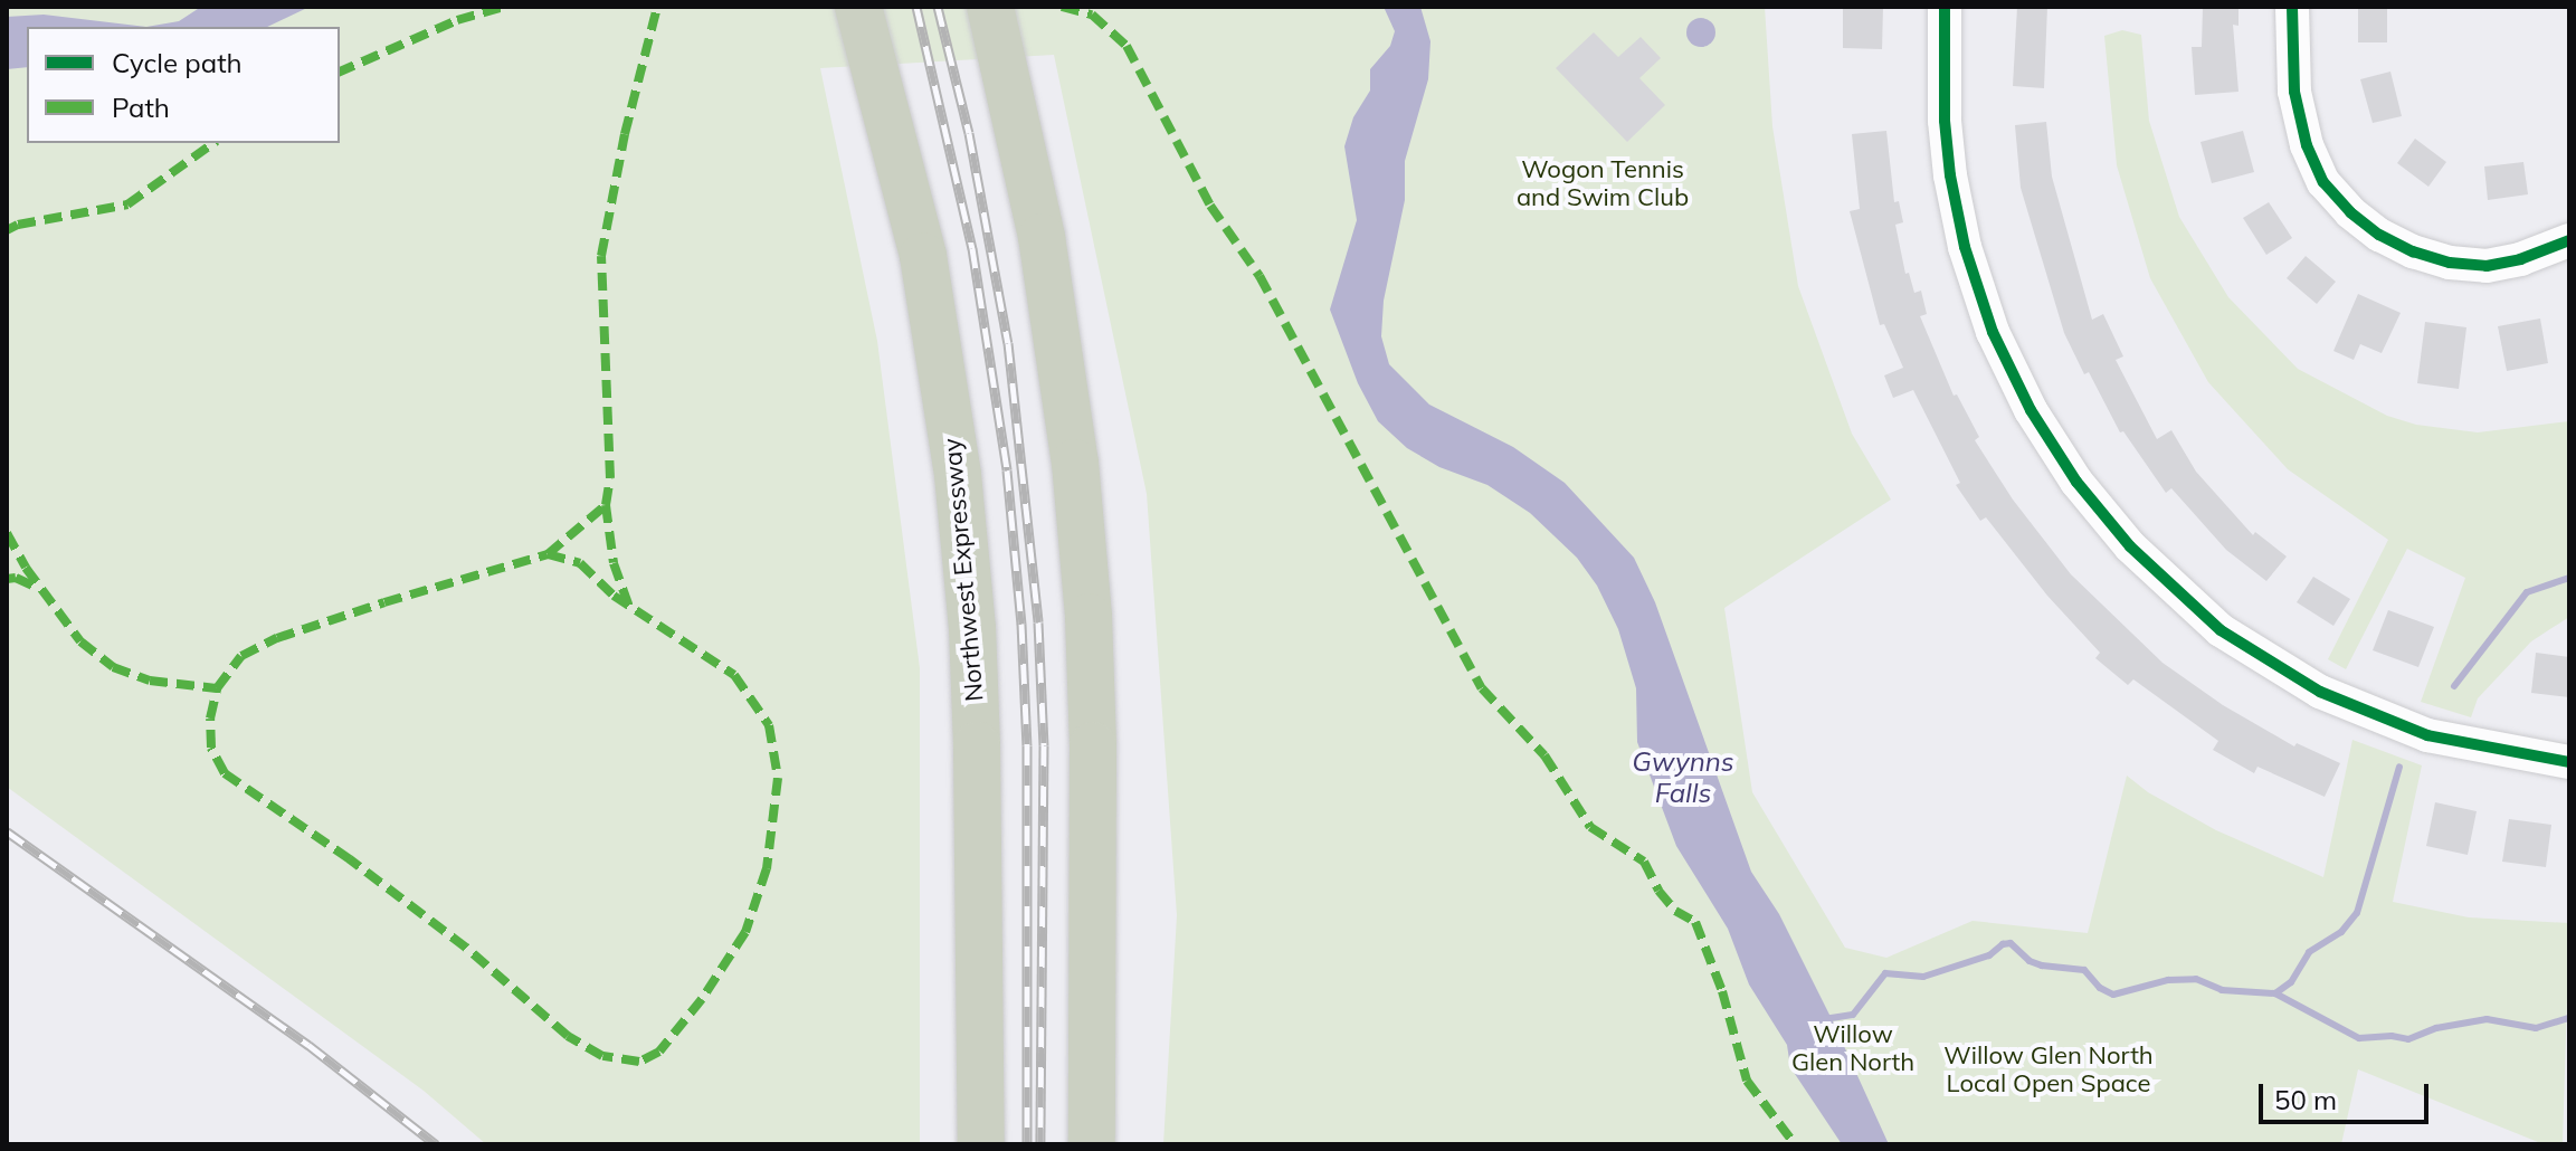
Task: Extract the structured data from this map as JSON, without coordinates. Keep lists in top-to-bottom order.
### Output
{
  "streets": {
    "highway": ["Northwest Expressway"]
  },
  "water": ["Gwynns Falls"],
  "parks": ["Wogon Tennis and Swim Club", "Willow Glen North", "Willow Glen North Local Open Space"],
  "legend": ["Cycle path", "Path"],
  "scale_bar": "50 m"
}
